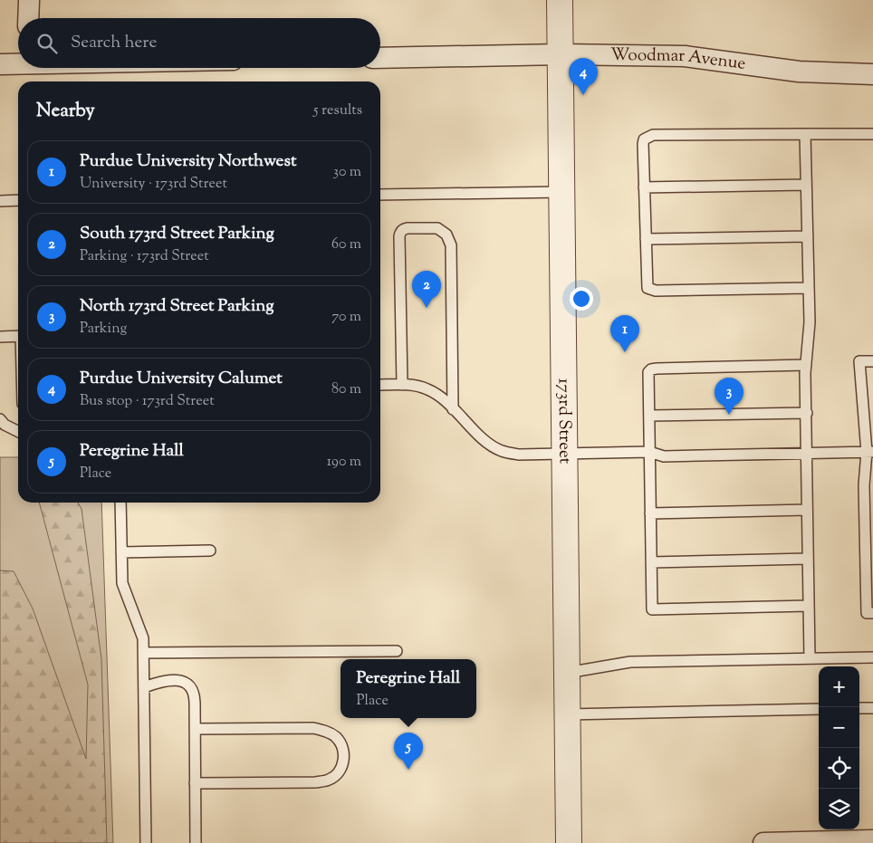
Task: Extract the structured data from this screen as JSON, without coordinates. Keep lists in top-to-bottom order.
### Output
{
  "streets": {
    "street": ["Woodmar Avenue", "173rd Street"]
  },
  "crossings": [
    ["Woodmar Avenue", "173rd Street"]
  ],
  "page": {
    "search": "Search here",
    "pins": [
      "4",
      "2",
      "1",
      "3",
      "5"
    ],
    "heading": ["Nearby", "5 results"],
    "list": [
      {
        "mark": "1",
        "name": "Purdue University Northwest",
        "note": "University · 173rd Street",
        "value": "30 m"
      },
      {
        "mark": "2",
        "name": "South 173rd Street Parking",
        "note": "Parking · 173rd Street",
        "value": "60 m"
      },
      {
        "mark": "3",
        "name": "North 173rd Street Parking",
        "note": "Parking",
        "value": "70 m"
      },
      {
        "mark": "4",
        "name": "Purdue University Calumet",
        "note": "Bus stop · 173rd Street",
        "value": "80 m"
      },
      {
        "mark": "5",
        "name": "Peregrine Hall",
        "note": "Place",
        "value": "190 m"
      }
    ],
    "popup": ["Peregrine Hall", "Place"],
    "map_buttons": ["+", "−"]
  }
}
